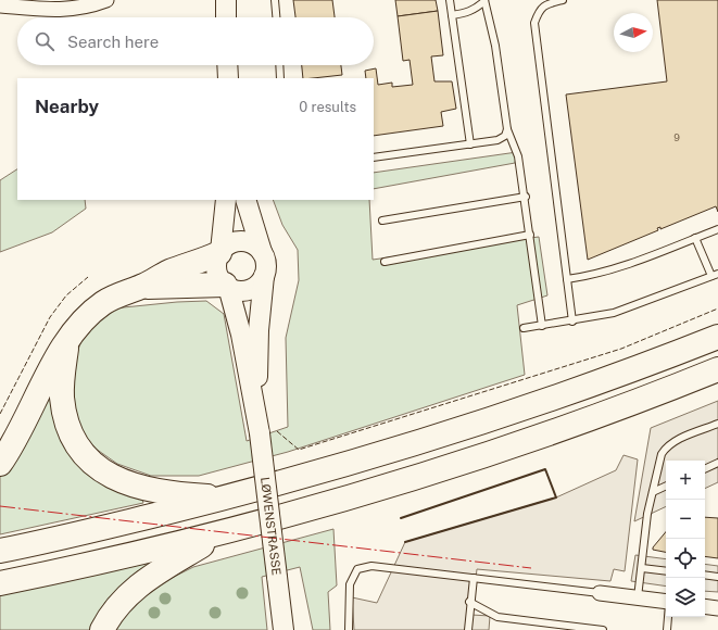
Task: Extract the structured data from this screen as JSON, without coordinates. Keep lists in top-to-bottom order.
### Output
{
  "streets": {
    "main road": ["LØWENSTRASSE"]
  },
  "house_numbers": ["9"],
  "north": "right",
  "page": {
    "search": "Search here",
    "heading": ["Nearby", "0 results"],
    "map_buttons": ["+", "−"]
  }
}
